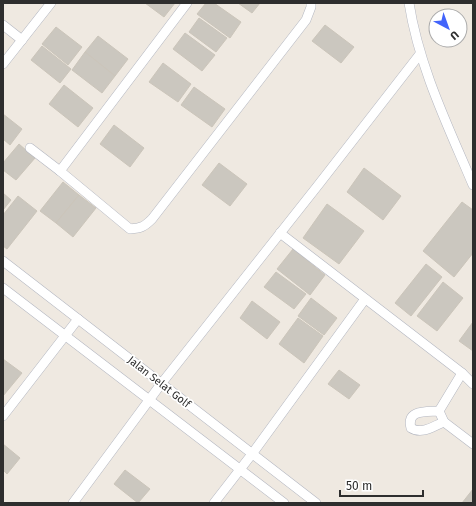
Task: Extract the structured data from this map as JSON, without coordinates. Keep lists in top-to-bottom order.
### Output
{
  "streets": {
    "street": ["Jalan Selat Golf"]
  },
  "scale_bar": "50 m",
  "north": "bottom right"
}
